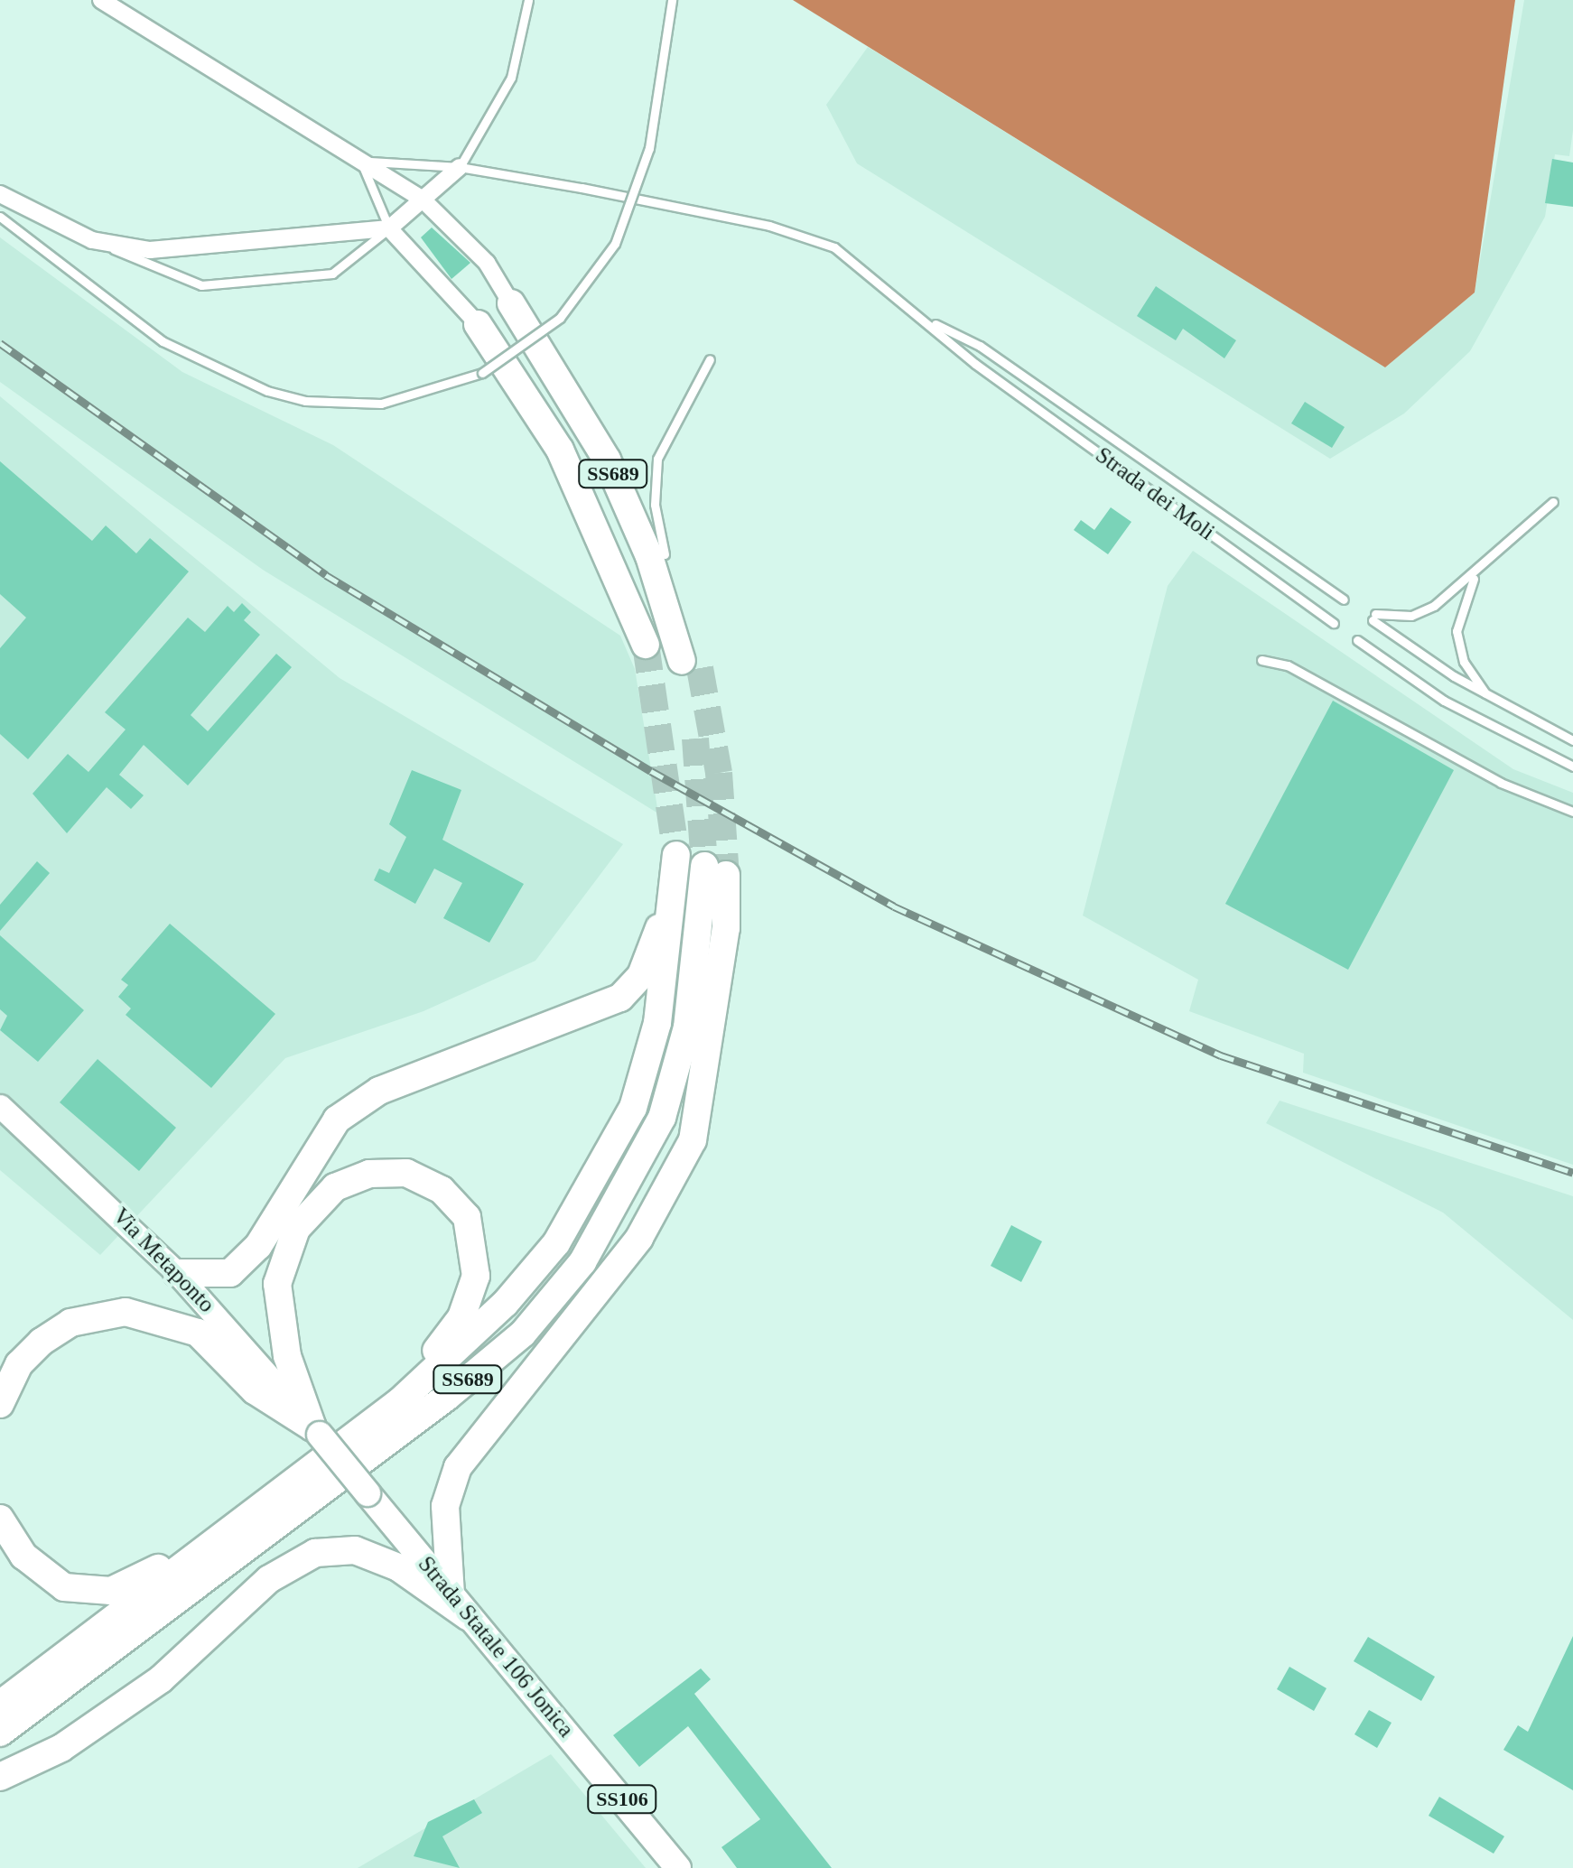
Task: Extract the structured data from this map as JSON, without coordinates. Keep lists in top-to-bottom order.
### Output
{
  "streets": {
    "highway": ["SS689"],
    "main road": ["Via Metaponto", "Strada Statale 106 Jonica", "SS106"],
    "lane": ["Strada dei Moli"]
  },
  "crossings": [
    ["SS689", "Via Metaponto"],
    ["SS689", "Strada Statale 106 Jonica"],
    ["Via Metaponto", "Strada Statale 106 Jonica"]
  ]
}
